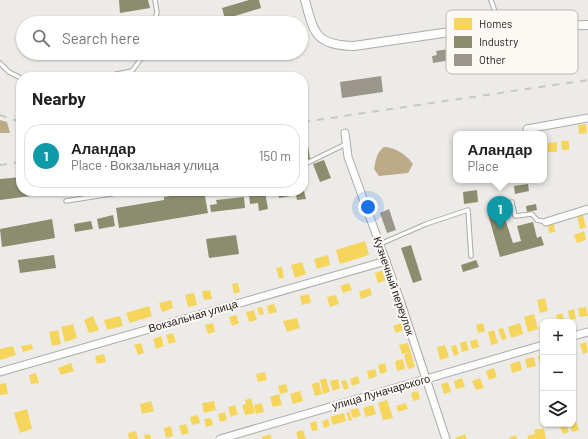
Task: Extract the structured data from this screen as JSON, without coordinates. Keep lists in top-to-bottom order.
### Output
{
  "streets": {
    "street": ["Кузнечный переулок", "Вокзальная улица", "улица Луначарского"]
  },
  "crossings": [
    ["Кузнечный переулок", "Вокзальная улица"],
    ["Кузнечный переулок", "улица Луначарского"]
  ],
  "legend": ["Homes", "Industry", "Other"],
  "page": {
    "search": "Search here",
    "heading": "Nearby",
    "list": [
      {
        "mark": "1",
        "name": "Аландар",
        "note": "Place · Вокзальная улица",
        "value": "150 m"
      }
    ],
    "popup": ["Аландар", "Place"],
    "pins": "1",
    "map_buttons": ["+", "−"]
  }
}
